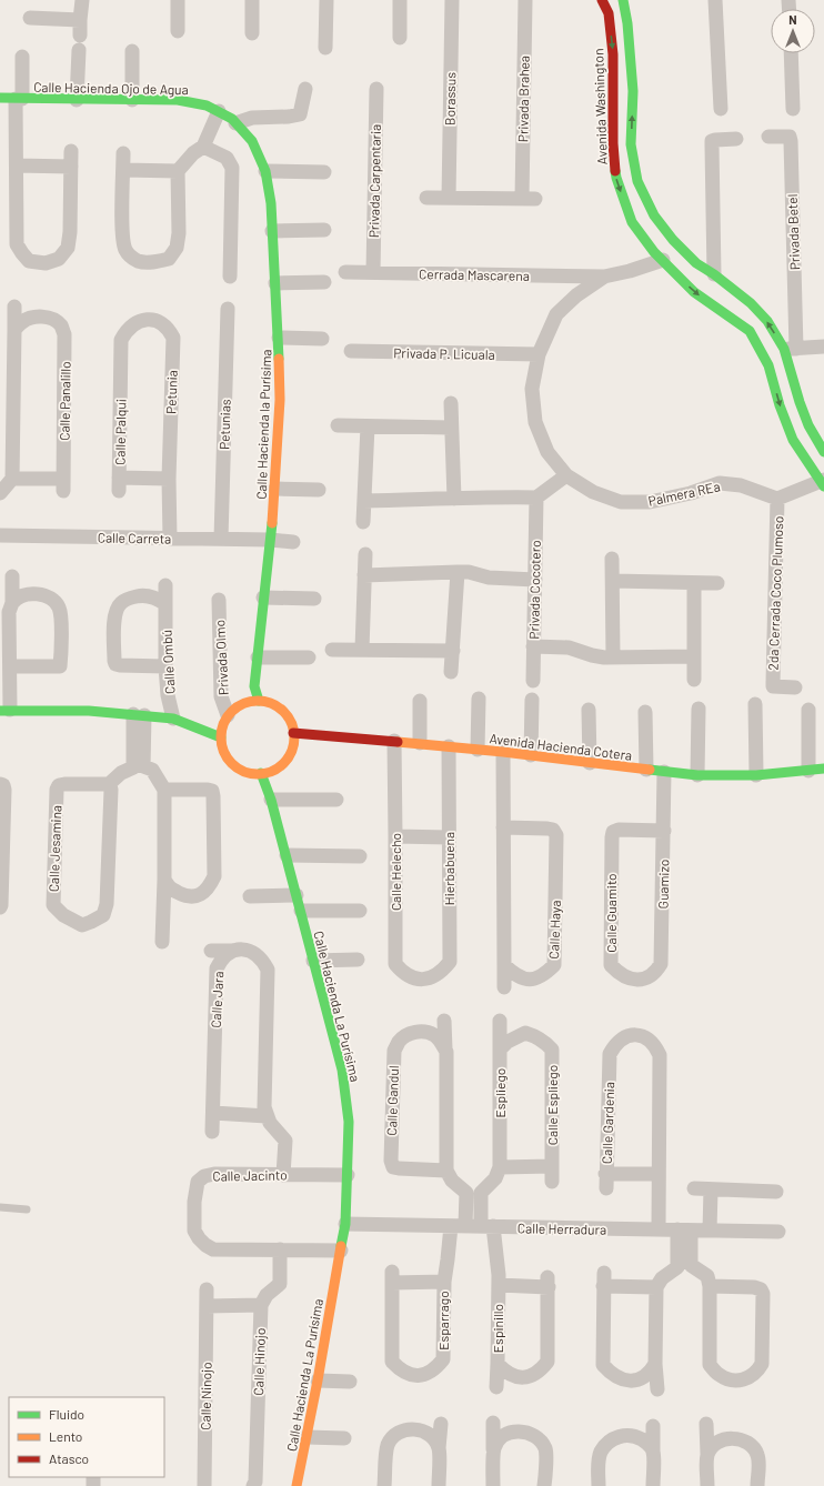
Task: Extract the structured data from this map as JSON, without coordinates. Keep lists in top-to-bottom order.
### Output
{
  "streets": {
    "street": [
      "Calle Hacienda Ojo de Agua",
      "Borassus",
      "Privada Brahea",
      "Avenida Washington",
      "Privada Carpentaria",
      "Privada Betel",
      "Cerrada Mascarena",
      "Privada P. Licuala",
      "Petunia",
      "Calle Panalillo",
      "Petunias",
      "Calle Hacienda la Purísima",
      "Calle Palqui",
      "Palmera REa",
      "Calle Carreta",
      "Privada Cocotero",
      "2da Cerrada Coco Plumoso",
      "Privada Olmo",
      "Calle Ombú",
      "Avenida Hacienda Cotera",
      "Calle Jesamina",
      "Hierbabuena",
      "Calle Helecho",
      "Guamizo",
      "Calle Guamito",
      "Calle Haya",
      "Calle Jara",
      "Calle Hacienda La Purísima",
      "Espliego",
      "Calle Gandul",
      "Calle Espliego",
      "Calle Gardenia",
      "Calle Jacinto",
      "Calle Herradura",
      "Esparrago",
      "Espinillo",
      "Calle Hinojo",
      "Calle Ninojo"
    ]
  },
  "crossings": [
    ["Calle Hacienda Ojo de Agua", "Calle Hacienda la Purísima"],
    ["Borassus", "Privada Brahea"],
    ["Privada Carpentaria", "Cerrada Mascarena"],
    ["Cerrada Mascarena", "Palmera REa"],
    ["Privada P. Licuala", "Palmera REa"],
    ["Petunia", "Calle Palqui"],
    ["Petunias", "Calle Carreta"],
    ["Calle Hacienda la Purísima", "Calle Carreta"],
    ["Calle Hacienda la Purísima", "Privada Olmo"],
    ["Calle Hacienda la Purísima", "Avenida Hacienda Cotera"],
    ["Calle Hacienda la Purísima", "Calle Hacienda La Purísima"],
    ["Palmera REa", "2da Cerrada Coco Plumoso"],
    ["Privada Olmo", "Avenida Hacienda Cotera"],
    ["Privada Olmo", "Calle Hacienda La Purísima"],
    ["Avenida Hacienda Cotera", "Hierbabuena"],
    ["Avenida Hacienda Cotera", "Calle Helecho"],
    ["Avenida Hacienda Cotera", "Guamizo"],
    ["Avenida Hacienda Cotera", "Calle Hacienda La Purísima"],
    ["Hierbabuena", "Calle Helecho"],
    ["Guamizo", "Calle Guamito"],
    ["Calle Hacienda La Purísima", "Calle Jacinto"],
    ["Calle Hacienda La Purísima", "Calle Herradura"],
    ["Espliego", "Calle Espliego"],
    ["Espliego", "Espinillo"],
    ["Calle Herradura", "Esparrago"],
    ["Calle Herradura", "Espinillo"]
  ],
  "legend": ["Fluido", "Lento", "Atasco"],
  "north": "top"
}
